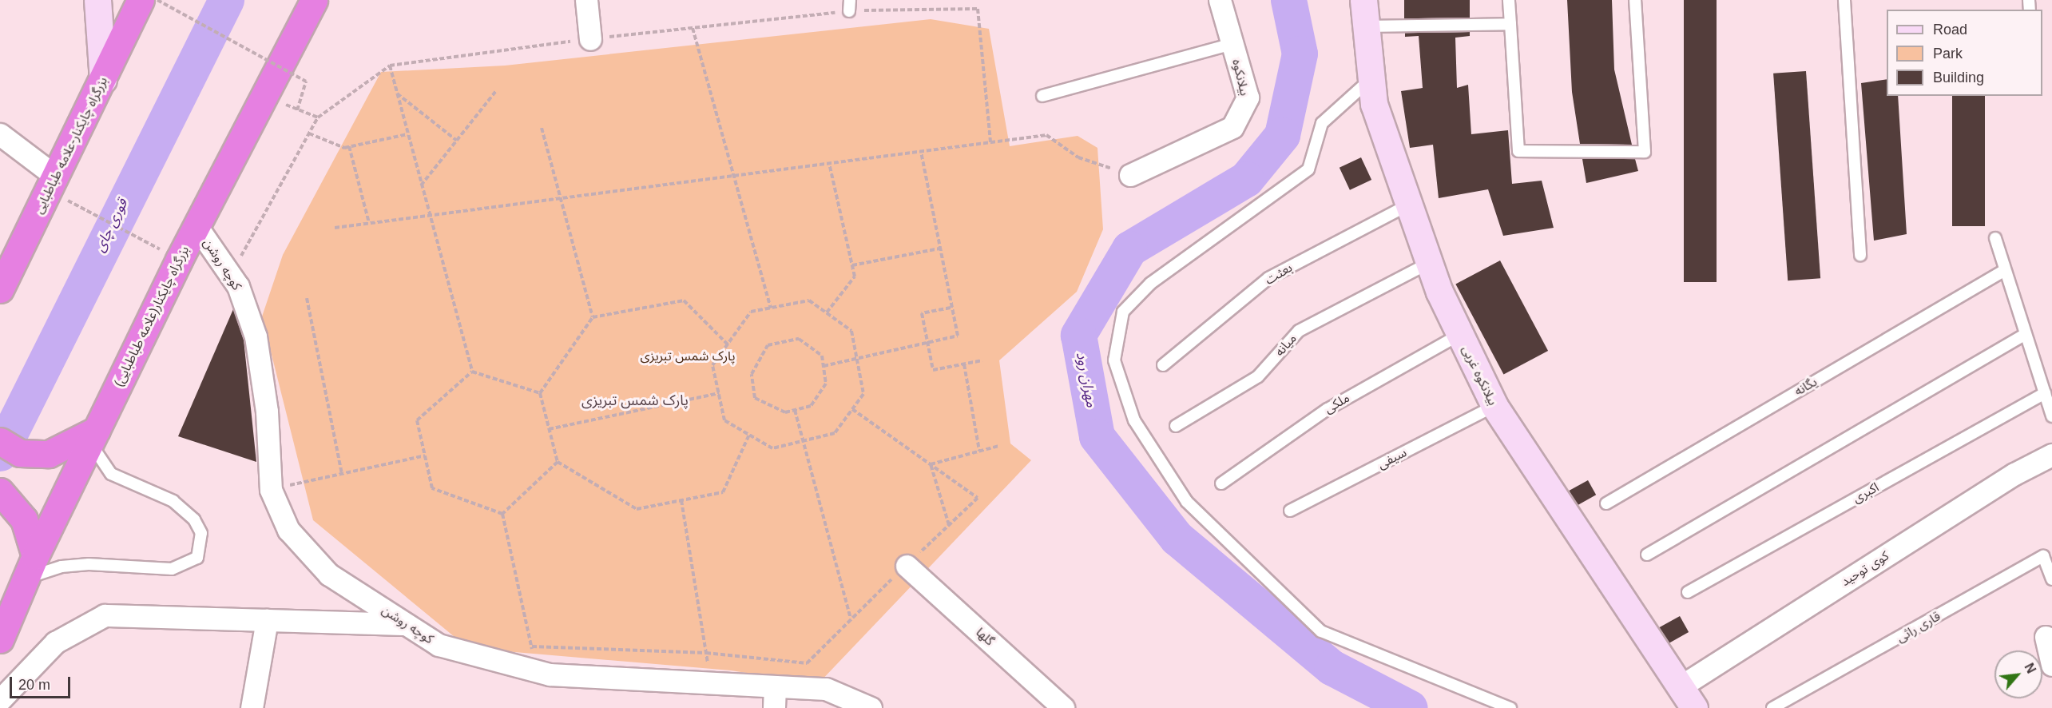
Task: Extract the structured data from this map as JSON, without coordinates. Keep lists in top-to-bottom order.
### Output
{
  "streets": {
    "highway": ["بزرگراه چایکنار-علامه طباطبایی", "بزرگراه چایکنار(علامه طباطبایی)"],
    "street": [
      "بیلانکوه",
      "کوچه روشن",
      "بیلانکوه غربی",
      "کوی توحید",
      "گلها"
    ],
    "lane": [
      "بعثت",
      "میانه",
      "یگانه",
      "ملکی",
      "سیفی",
      "اکبری",
      "قاری راثی"
    ]
  },
  "crossings": [
    ["کوچه روشن", "بزرگراه چایکنار(علامه طباطبایی)"],
    ["بعثت", "بیلانکوه غربی"],
    ["میانه", "بیلانکوه غربی"],
    ["بیلانکوه غربی", "ملکی"],
    ["بیلانکوه غربی", "سیفی"],
    ["بیلانکوه غربی", "کوی توحید"]
  ],
  "districts": ["پارک شمس تبریزی"],
  "water": ["قوری چای", "مهران رود"],
  "parks": ["پارک شمس تبریزی"],
  "legend": ["Road", "Park", "Building"],
  "scale_bar": "20 m",
  "north": "top right"
}
